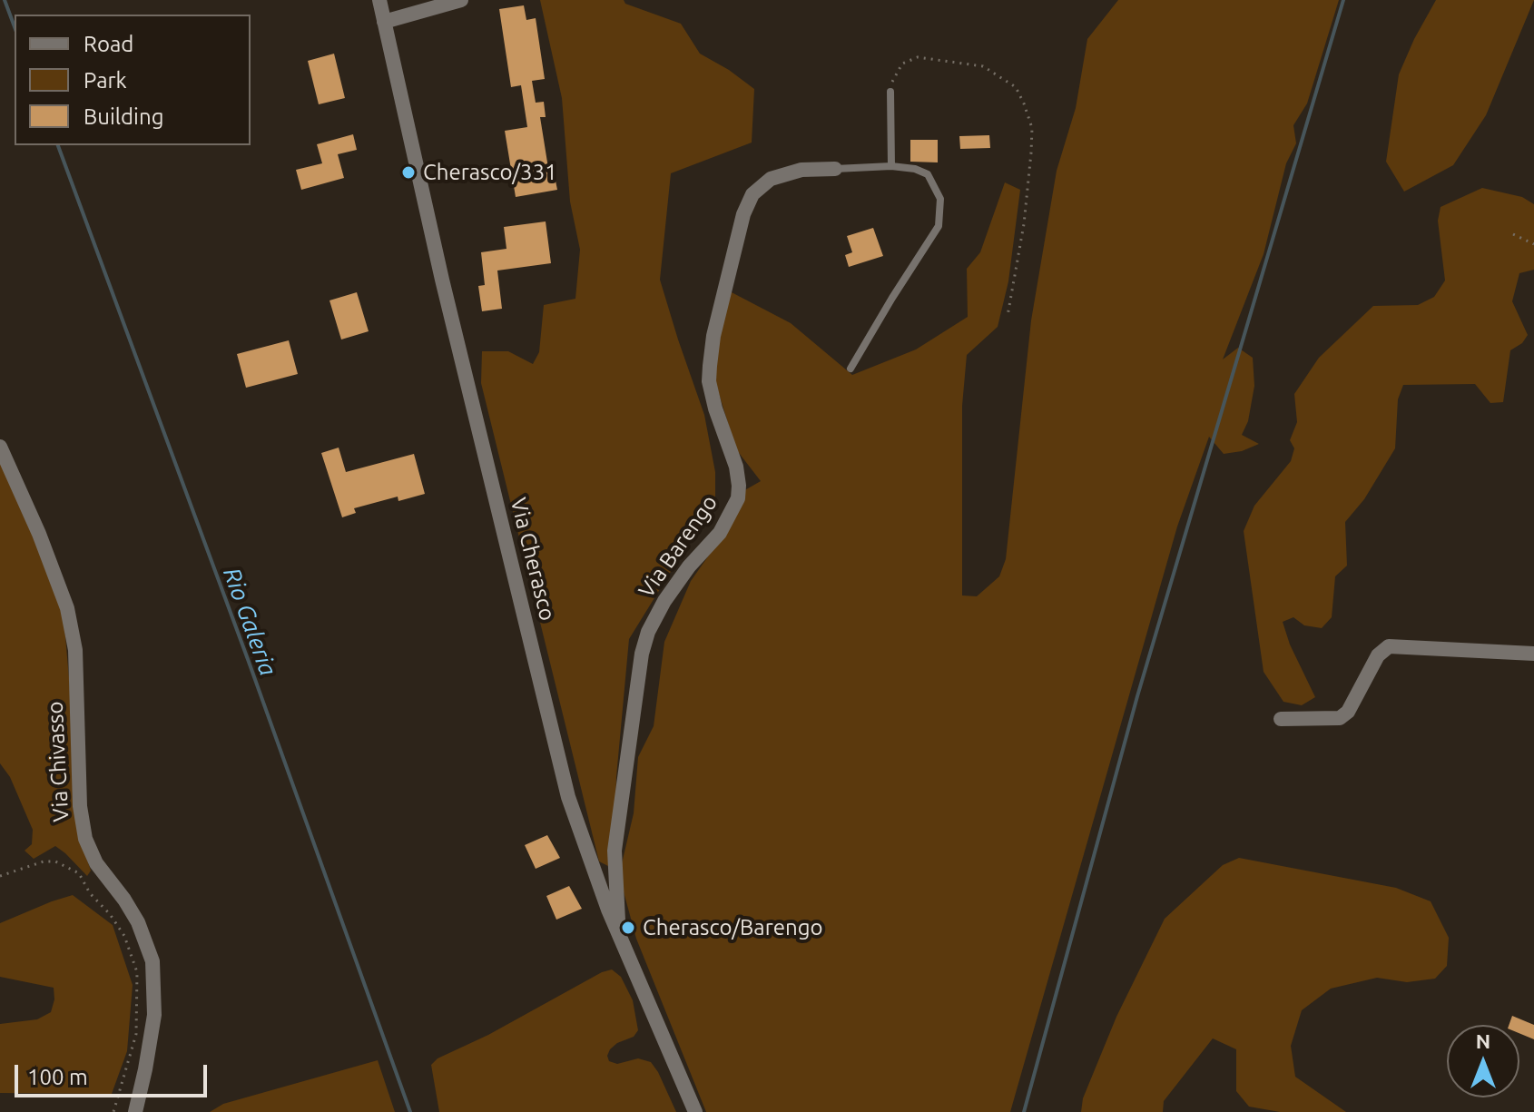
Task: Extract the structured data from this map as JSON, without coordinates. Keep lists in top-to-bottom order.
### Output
{
  "streets": {
    "street": ["Via Barengo", "Via Cherasco", "Via Chivasso"]
  },
  "crossings": [
    ["Via Barengo", "Via Cherasco"]
  ],
  "water": ["Rio Galeria"],
  "places": ["Cherasco/331", "Cherasco/Barengo"],
  "legend": ["Road", "Park", "Building"],
  "scale_bar": "100 m",
  "north": "top"
}
